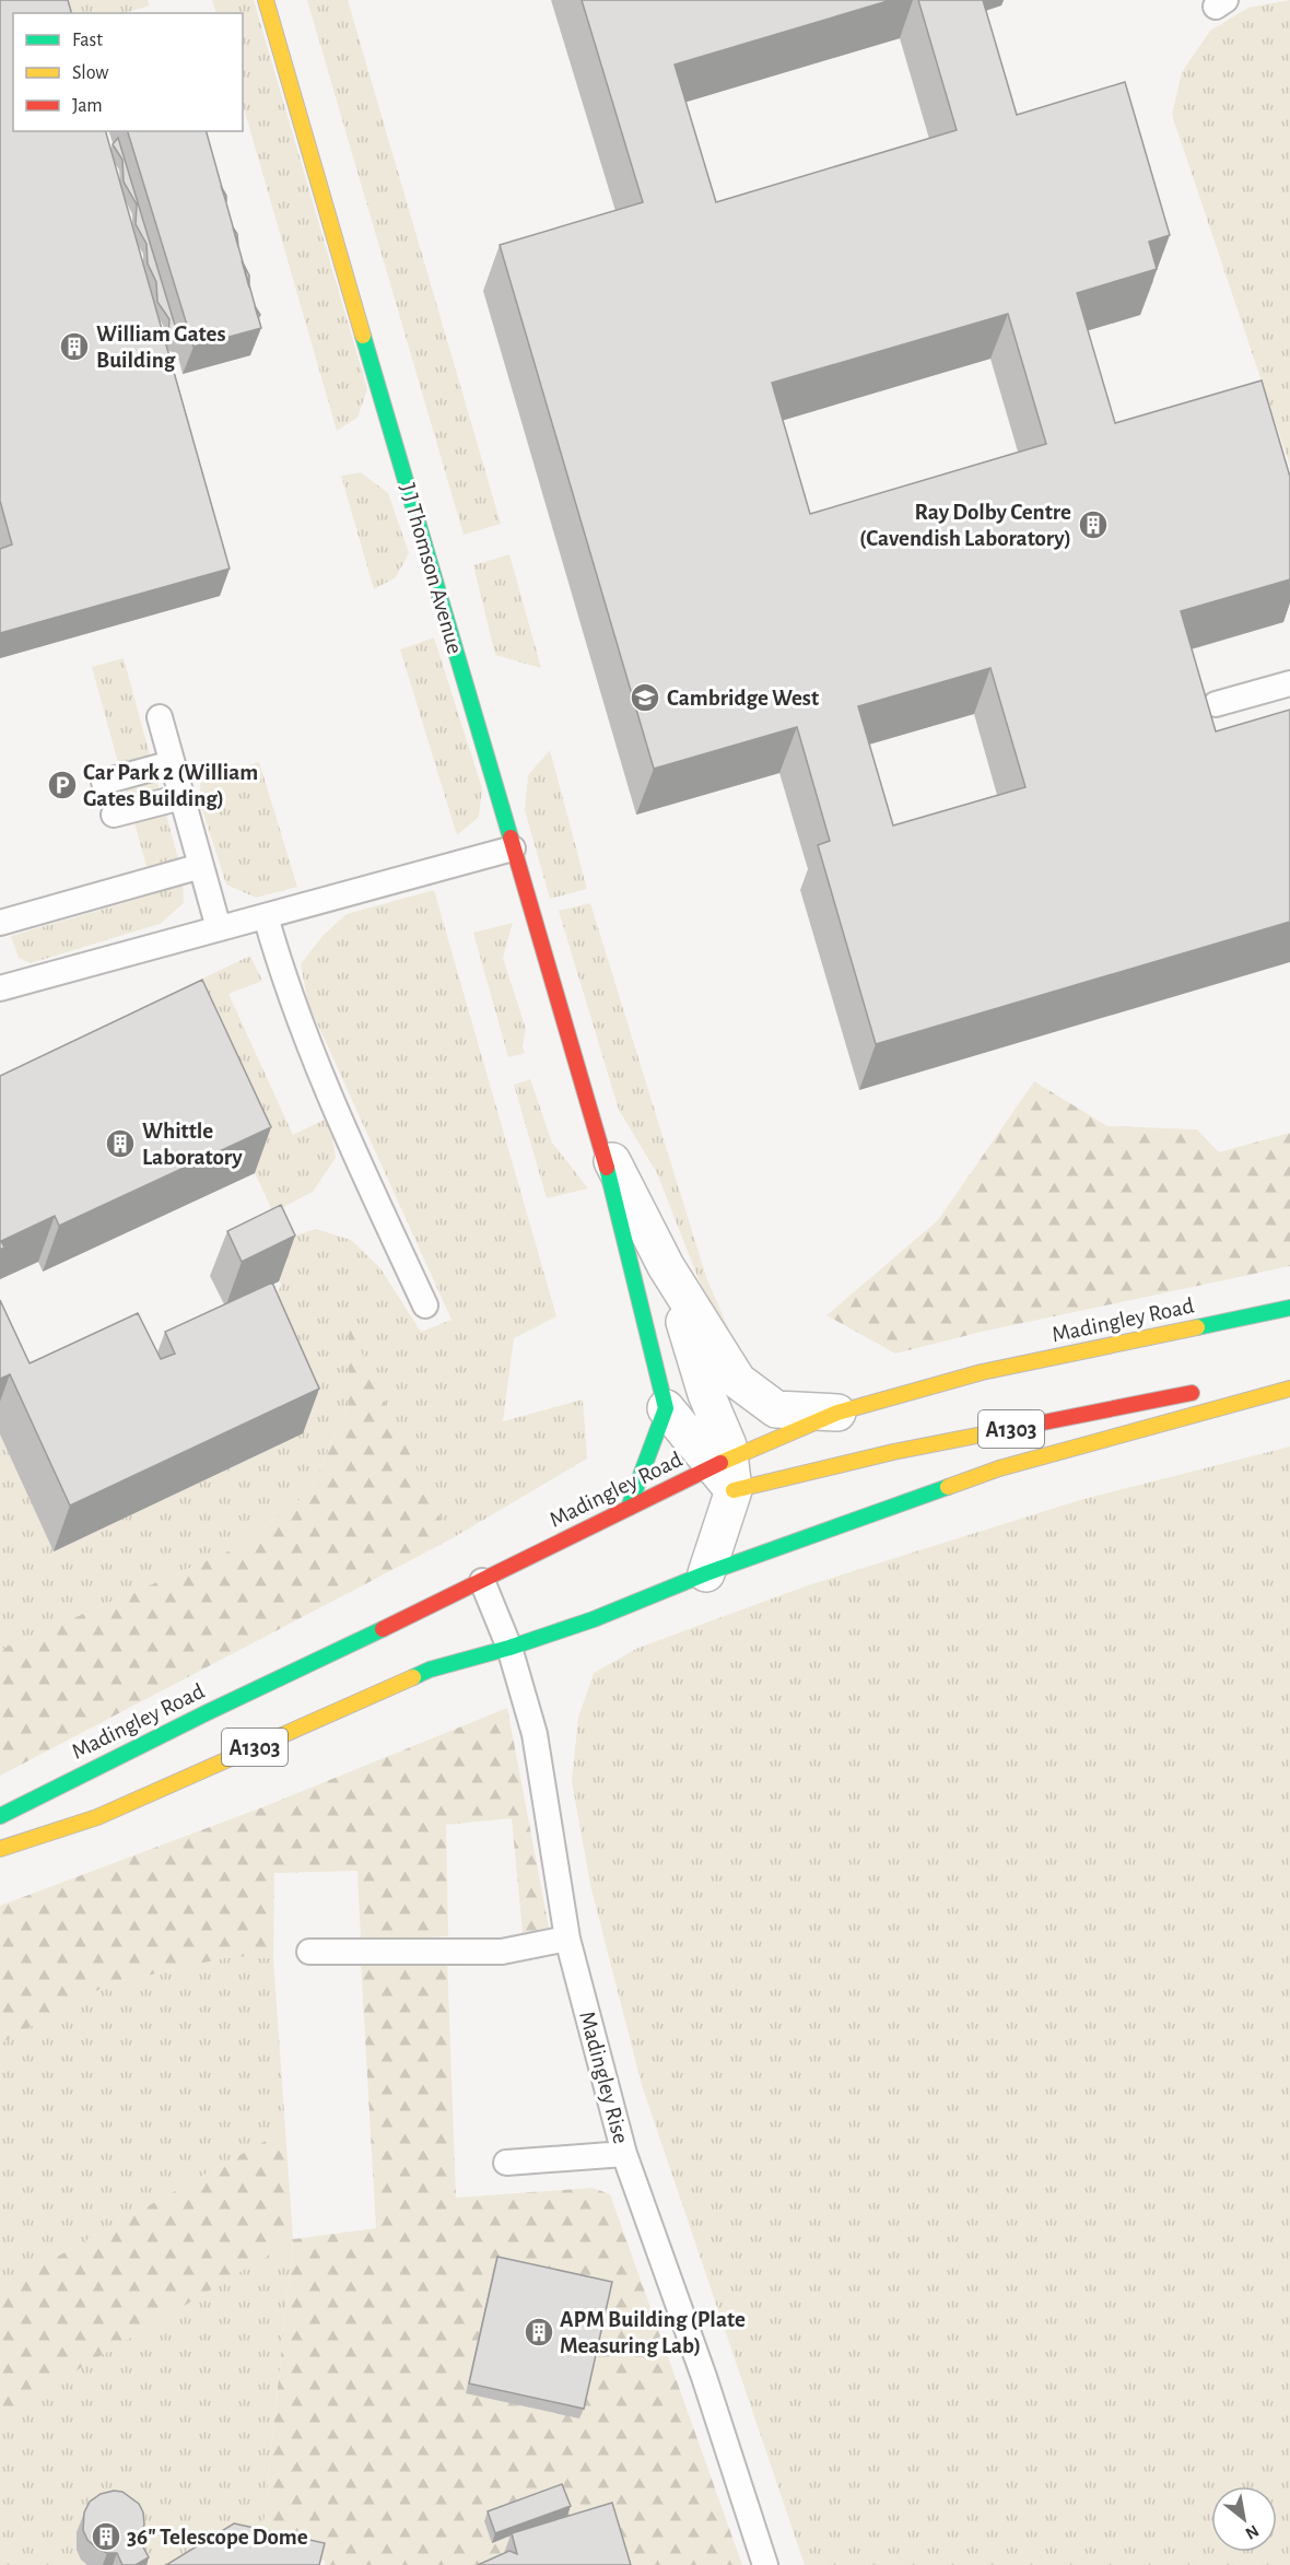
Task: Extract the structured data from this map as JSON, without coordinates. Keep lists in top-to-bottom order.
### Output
{
  "streets": {
    "main road": ["J J Thomson Avenue", "Madingley Road", "A1303"],
    "lane": ["Madingley Rise"]
  },
  "crossings": [
    ["Madingley Road", "A1303"],
    ["Madingley Road", "Madingley Rise"],
    ["A1303", "Madingley Rise"]
  ],
  "places": {
    "building": [
      "William Gates Building",
      "Ray Dolby Centre (Cavendish Laboratory)",
      "Whittle Laboratory",
      "APM Building (Plate Measuring Lab)",
      "36″ Telescope Dome"
    ],
    "school or university": ["Cambridge West"],
    "parking": ["Car Park 2 (William Gates Building)"]
  },
  "legend": ["Fast", "Slow", "Jam"],
  "north": "bottom right"
}
